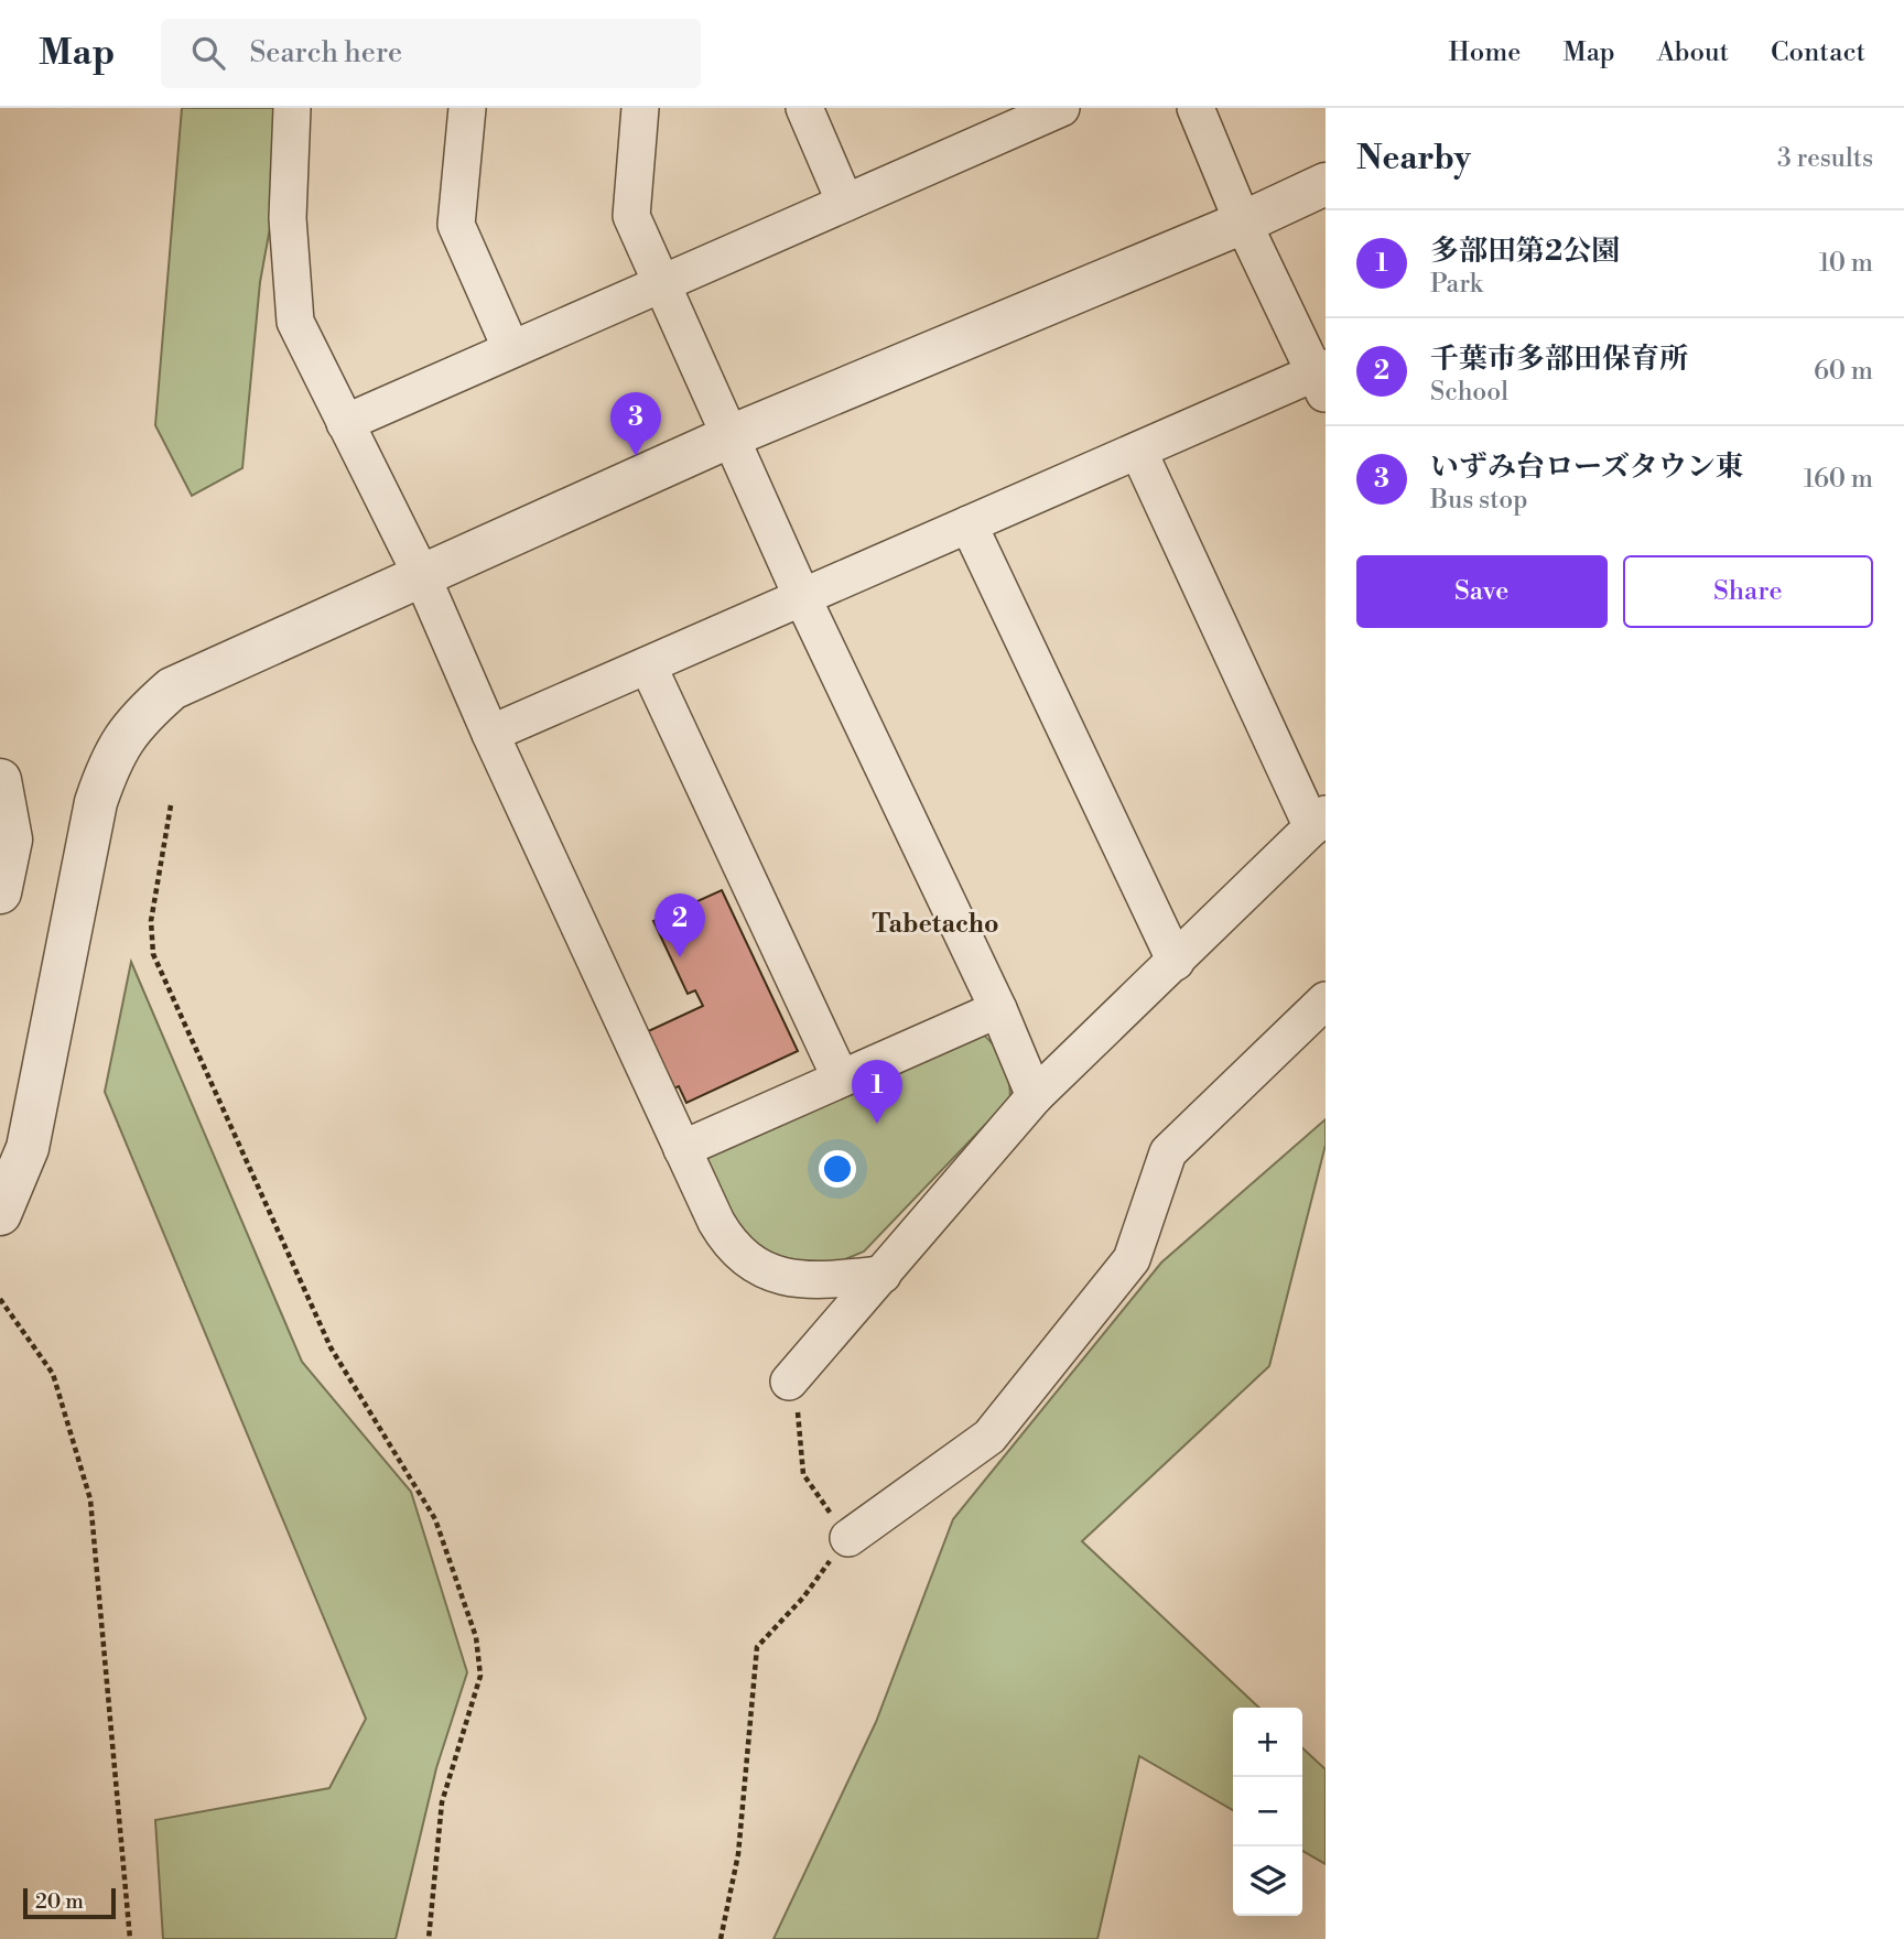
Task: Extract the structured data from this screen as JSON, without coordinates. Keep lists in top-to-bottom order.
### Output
{
  "districts": ["Tabetacho"],
  "scale_bar": "20 m",
  "page": {
    "header": "Map",
    "search": "Search here",
    "nav": [
      "Home",
      "Map",
      "About",
      "Contact"
    ],
    "heading": ["Nearby", "3 results"],
    "list": [
      {
        "mark": "1",
        "name": "多部田第2公園",
        "note": "Park",
        "value": "10 m"
      },
      {
        "mark": "2",
        "name": "千葉市多部田保育所",
        "note": "School",
        "value": "60 m"
      },
      {
        "mark": "3",
        "name": "いずみ台ローズタウン東",
        "note": "Bus stop",
        "value": "160 m"
      }
    ],
    "pins": ["3", "2", "1"],
    "buttons": ["Save", "Share"],
    "map_buttons": ["+", "−"],
    "scale": "20 m"
  }
}
